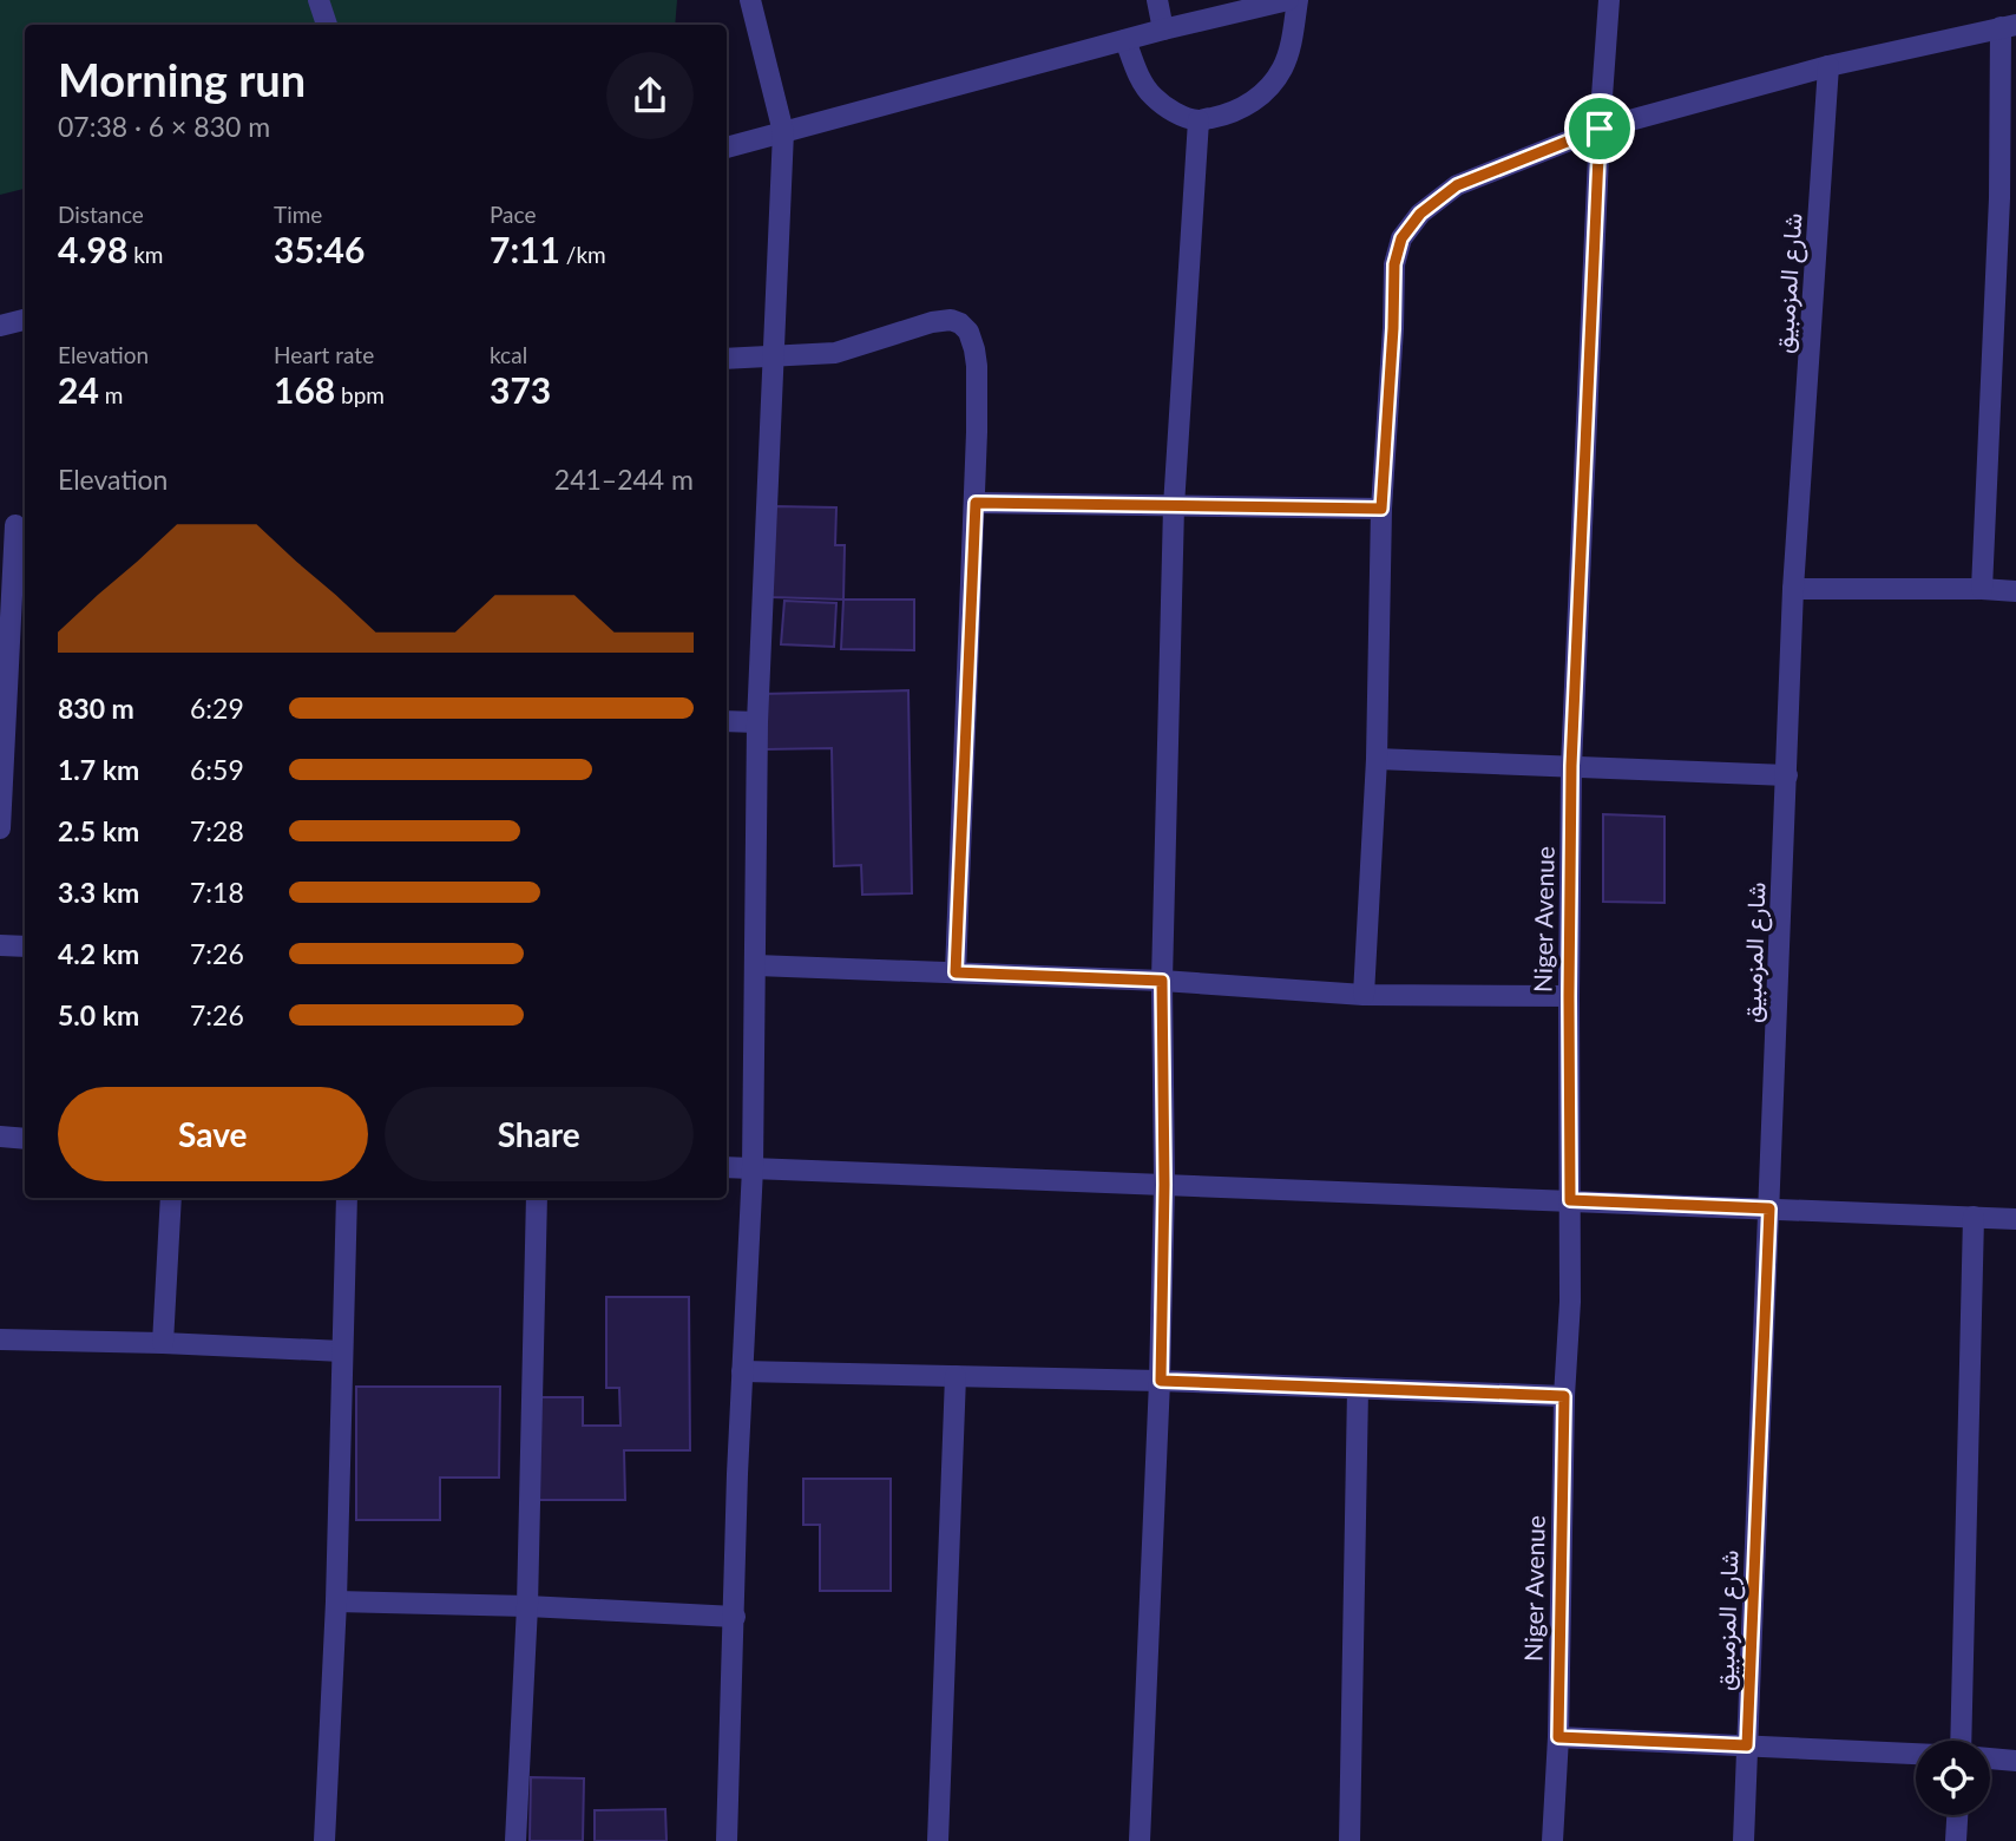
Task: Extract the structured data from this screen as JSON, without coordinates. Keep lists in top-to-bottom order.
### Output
{
  "streets": {
    "street": ["شارع المزمبيق", "Niger Avenue"]
  },
  "page": {
    "heading": ["Morning run", "07:38 · 6 × 830 m"],
    "stats": [
      ["Distance", "4.98 km"],
      ["Time", "35:46"],
      ["Pace", "7:11 /km"],
      ["Elevation", "24 m"],
      ["Heart rate", "168 bpm"],
      ["kcal", "373"]
    ],
    "chart": ["Elevation", "241–244 m"],
    "list": [
      {
        "name": "830 m",
        "note": "6:29"
      },
      {
        "name": "1.7 km",
        "note": "6:59"
      },
      {
        "name": "2.5 km",
        "note": "7:28"
      },
      {
        "name": "3.3 km",
        "note": "7:18"
      },
      {
        "name": "4.2 km",
        "note": "7:26"
      },
      {
        "name": "5.0 km",
        "note": "7:26"
      }
    ],
    "buttons": ["Save", "Share"]
  }
}
